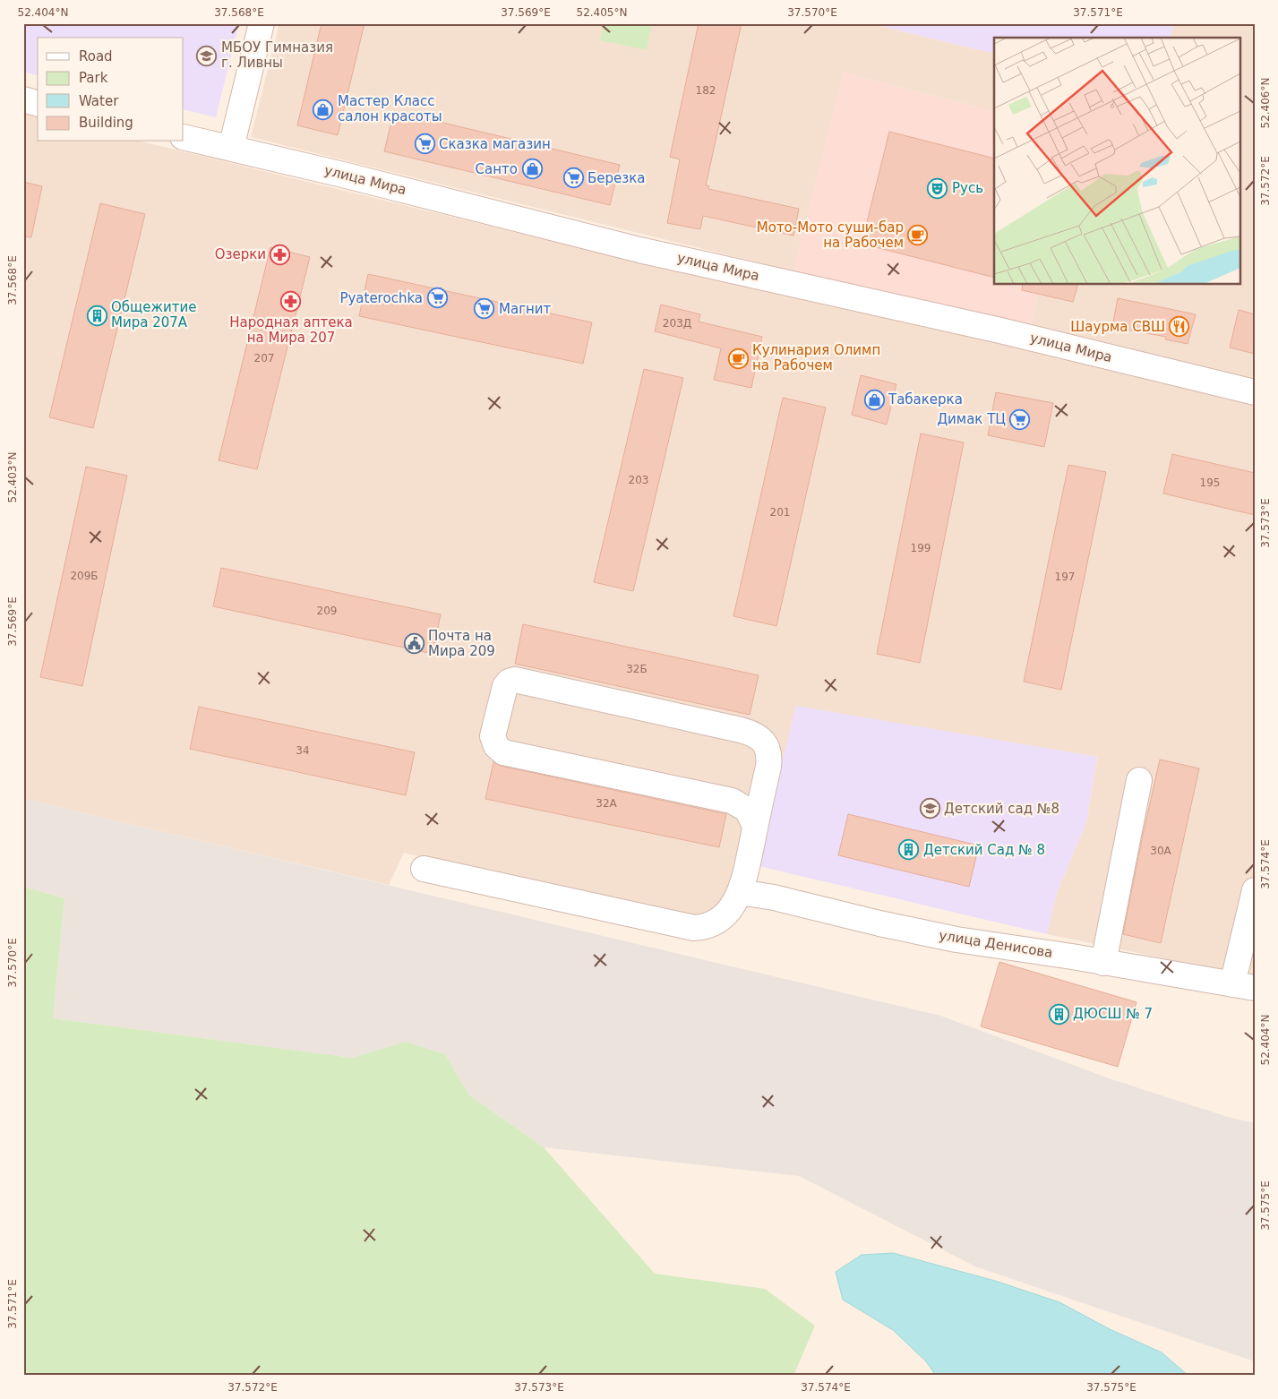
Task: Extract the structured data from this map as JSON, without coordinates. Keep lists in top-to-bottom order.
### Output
{
  "streets": {
    "street": ["улица Мира", "улица Денисова"]
  },
  "places": {
    "school or university": ["МБОУ Гимназия г. Ливны", "Детский сад №8"],
    "shop": ["Мастер Класс салон красоты", "Санто", "Табакерка"],
    "supermarket": [
      "Сказка магазин",
      "Березка",
      "Pyaterochka",
      "Магнит",
      "Димак ТЦ"
    ],
    "theatre": ["Русь"],
    "cafe": ["Мото-Мото суши-бар на Рабочем", "Кулинария Олимп на Рабочем"],
    "pharmacy": ["Озерки", "Народная аптека на Мира 207"],
    "building": ["Общежитие Мира 207А", "Детский Сад № 8", "ДЮСШ № 7"],
    "restaurant": ["Шаурма СВШ"],
    "public building": ["Почта на Мира 209"]
  },
  "house_numbers": [
    "182",
    "203Д",
    "207",
    "203",
    "195",
    "201",
    "199",
    "209Б",
    "197",
    "209",
    "32Б",
    "34",
    "32А",
    "30А"
  ],
  "legend": [
    "Road",
    "Park",
    "Water",
    "Building"
  ],
  "coordinates": [
    "52.404°N",
    "37.568°E",
    "37.569°E",
    "52.405°N",
    "37.570°E",
    "37.571°E",
    "52.406°N",
    "37.572°E",
    "52.403°N",
    "37.573°E",
    "37.574°E",
    "37.575°E"
  ]
}
